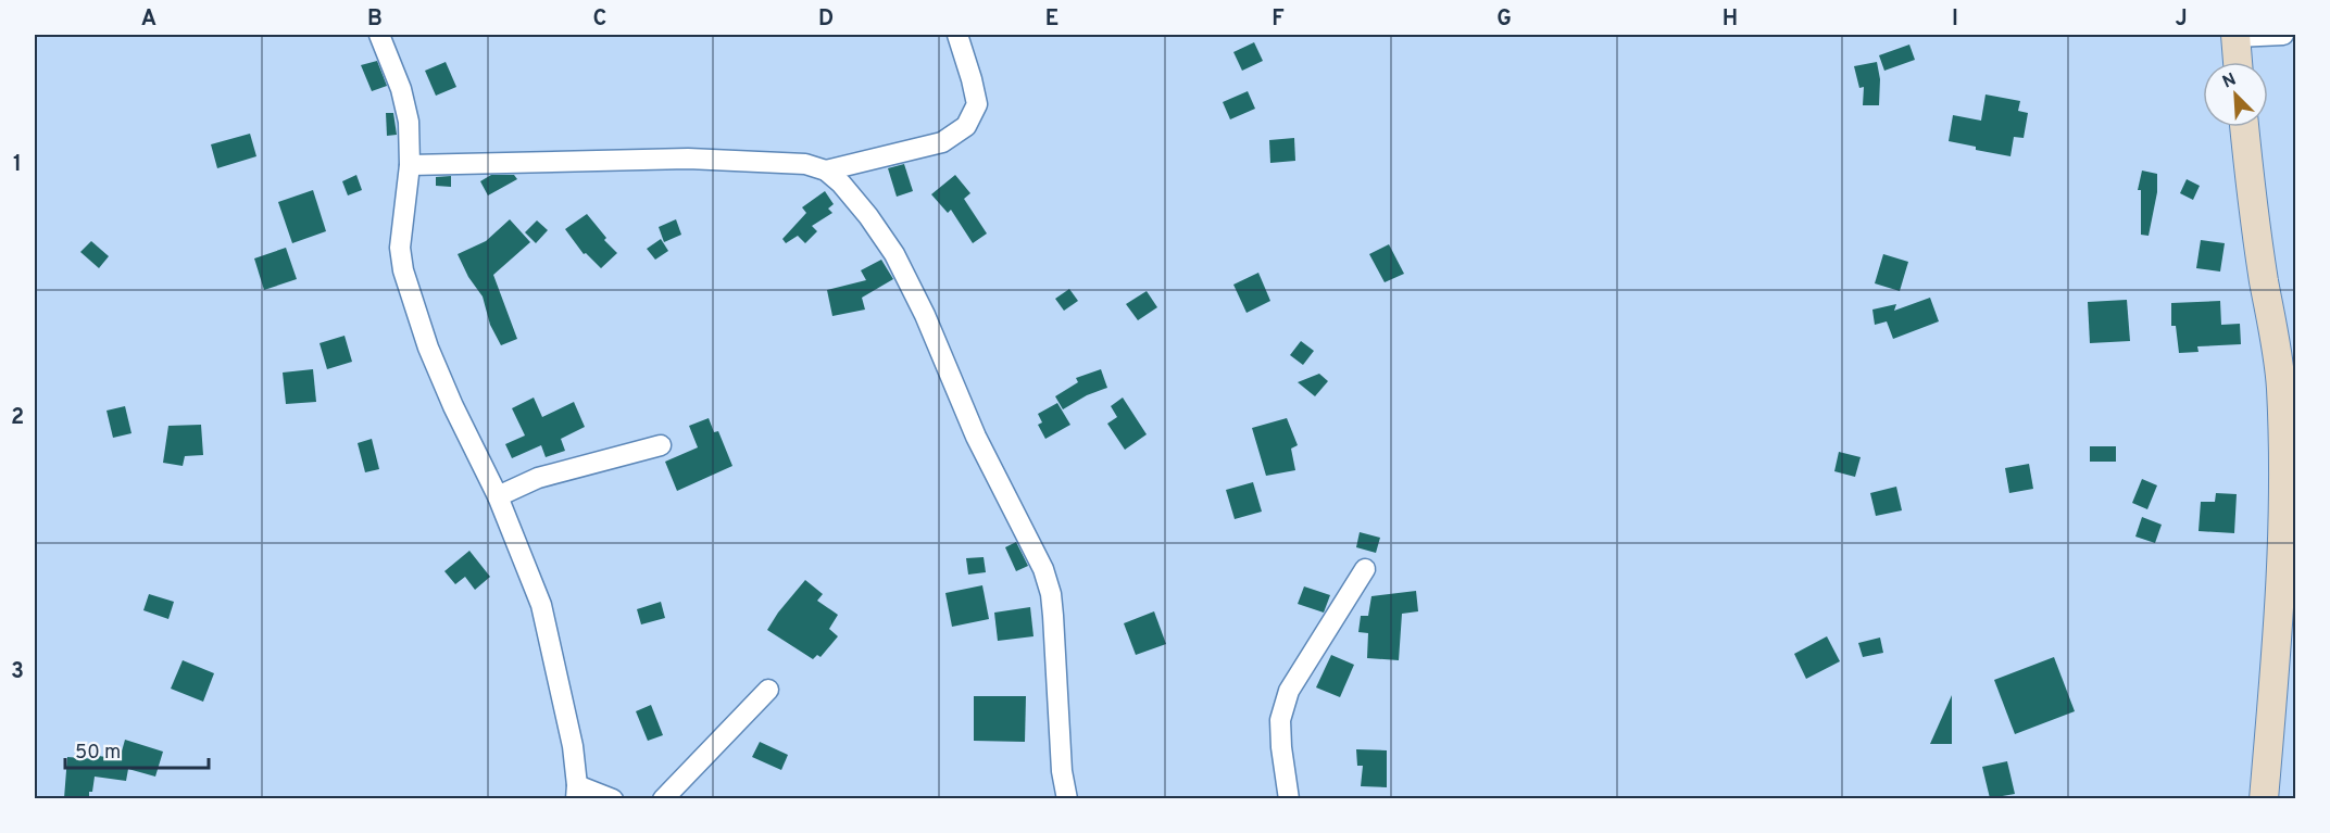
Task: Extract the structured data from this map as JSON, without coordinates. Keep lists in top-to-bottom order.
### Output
{
  "scale_bar": "50 m",
  "north": "top left",
  "grid": {
    "columns": [
      "A",
      "B",
      "C",
      "D",
      "E",
      "F",
      "G",
      "H",
      "I",
      "J"
    ],
    "rows": ["1", "2", "3"]
  }
}
